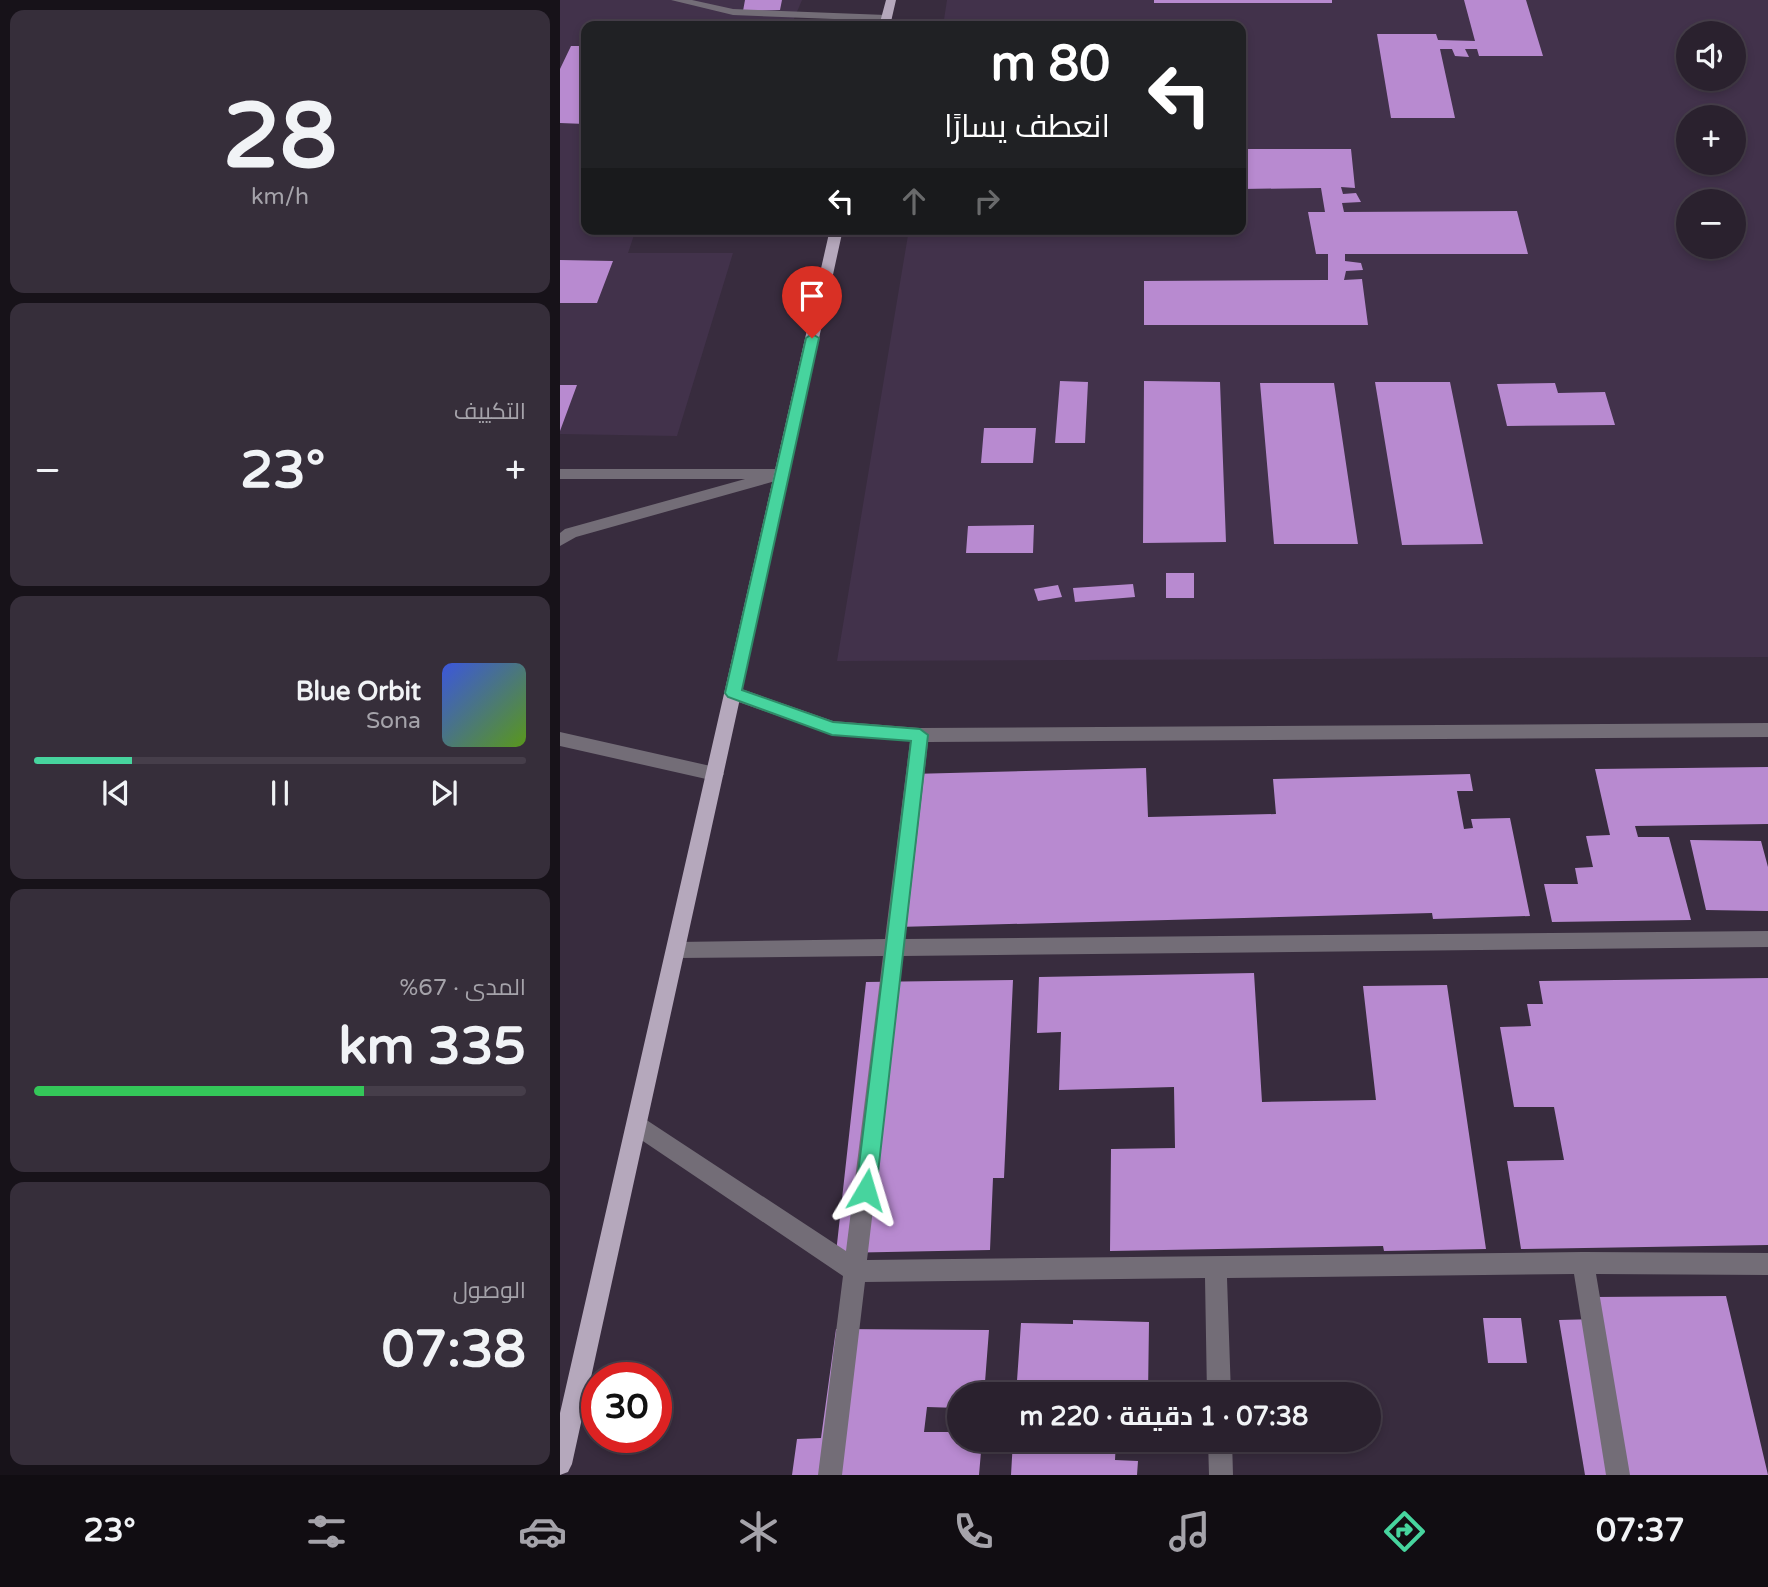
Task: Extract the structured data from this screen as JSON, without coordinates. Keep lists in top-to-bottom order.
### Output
{
  "page": {
    "tile": [
      ["28", "km/h"],
      "التكييف",
      ["المدى · 67%", "335 km"],
      ["الوصول", "07:38"]
    ],
    "map_buttons": ["+", "−"],
    "turn": ["80 m", "انعطف يسارًا"],
    "heat": ["−", "23°", "+"],
    "song": ["Blue Orbit", "Sona"],
    "limit": "30",
    "trip": "07:38 · 1 دقيقة · 220 m",
    "tabs": ["07:37", "23°"]
  }
}
